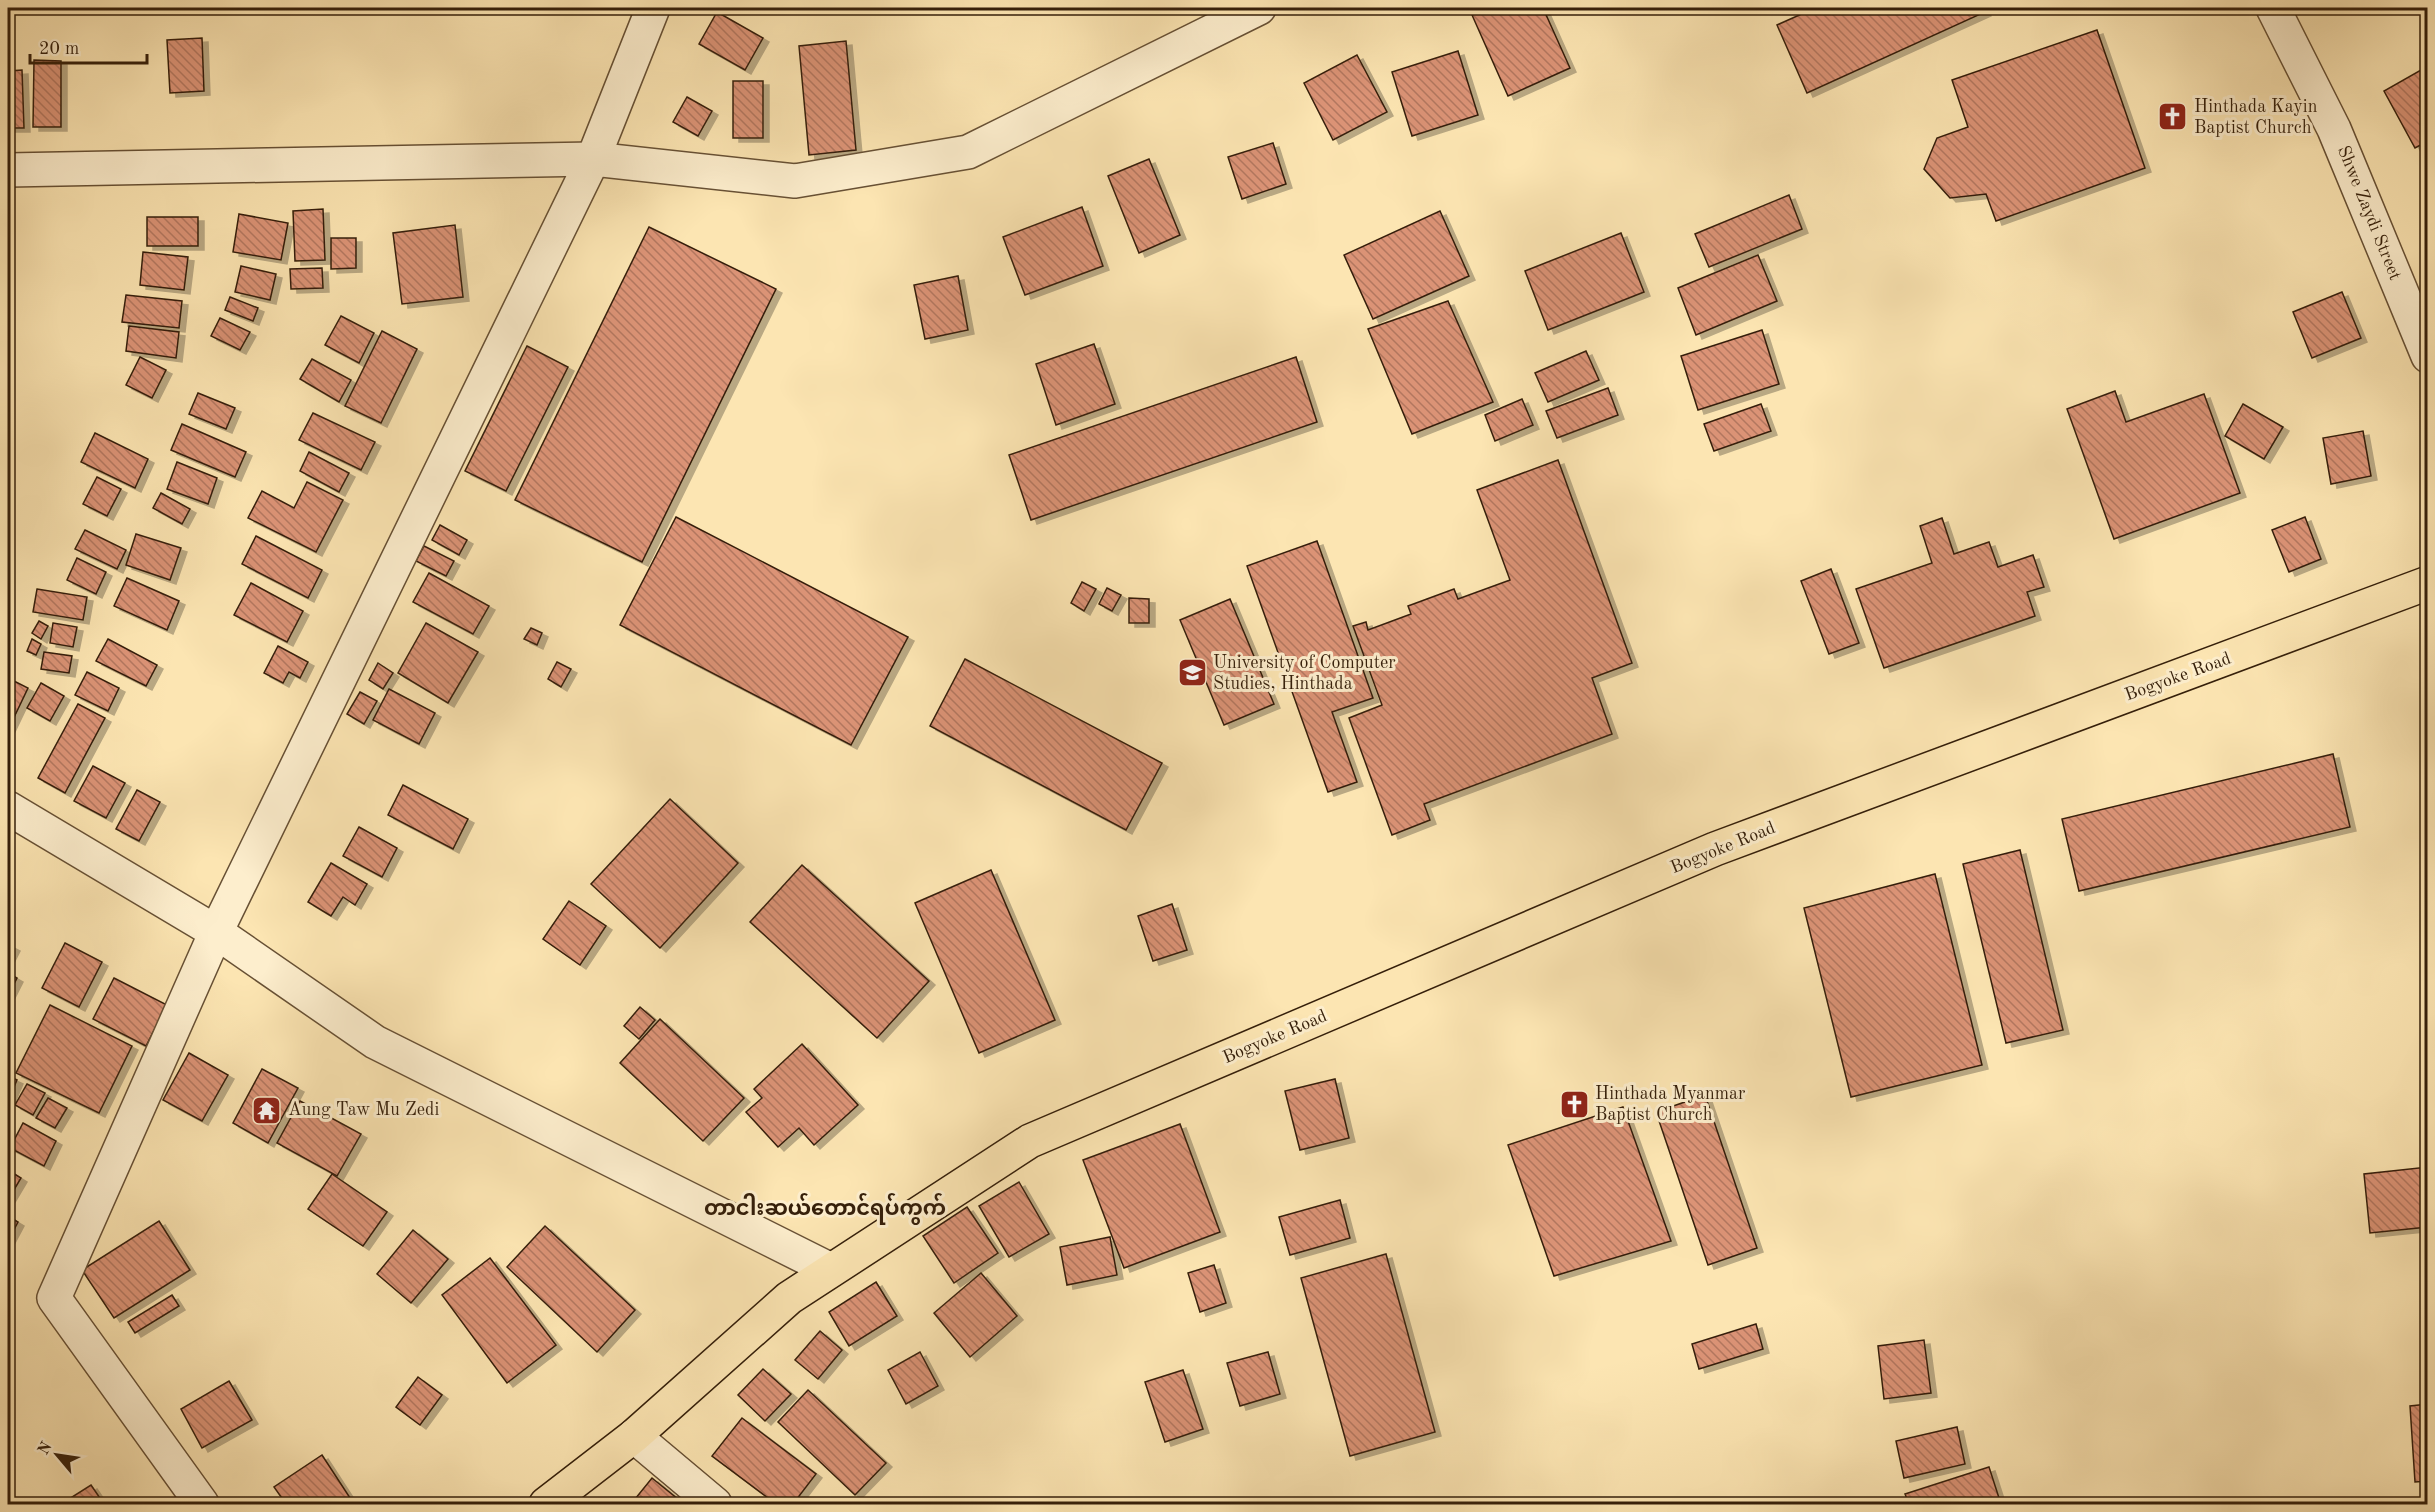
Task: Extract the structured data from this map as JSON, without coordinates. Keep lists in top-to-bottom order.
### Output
{
  "streets": {
    "main road": ["Bogyoke Road"],
    "street": ["Shwe Zaydi Street"]
  },
  "districts": ["တာငါးဆယ်တောင်ရပ်ကွက်"],
  "places": {
    "church": ["Hinthada Kayin Baptist Church", "Hinthada Myanmar Baptist Church"],
    "school or university": ["University of Computer Studies, Hinthada"],
    "temple": ["Aung Taw Mu Zedi"]
  },
  "scale_bar": "20 m",
  "north": "top left"
}
